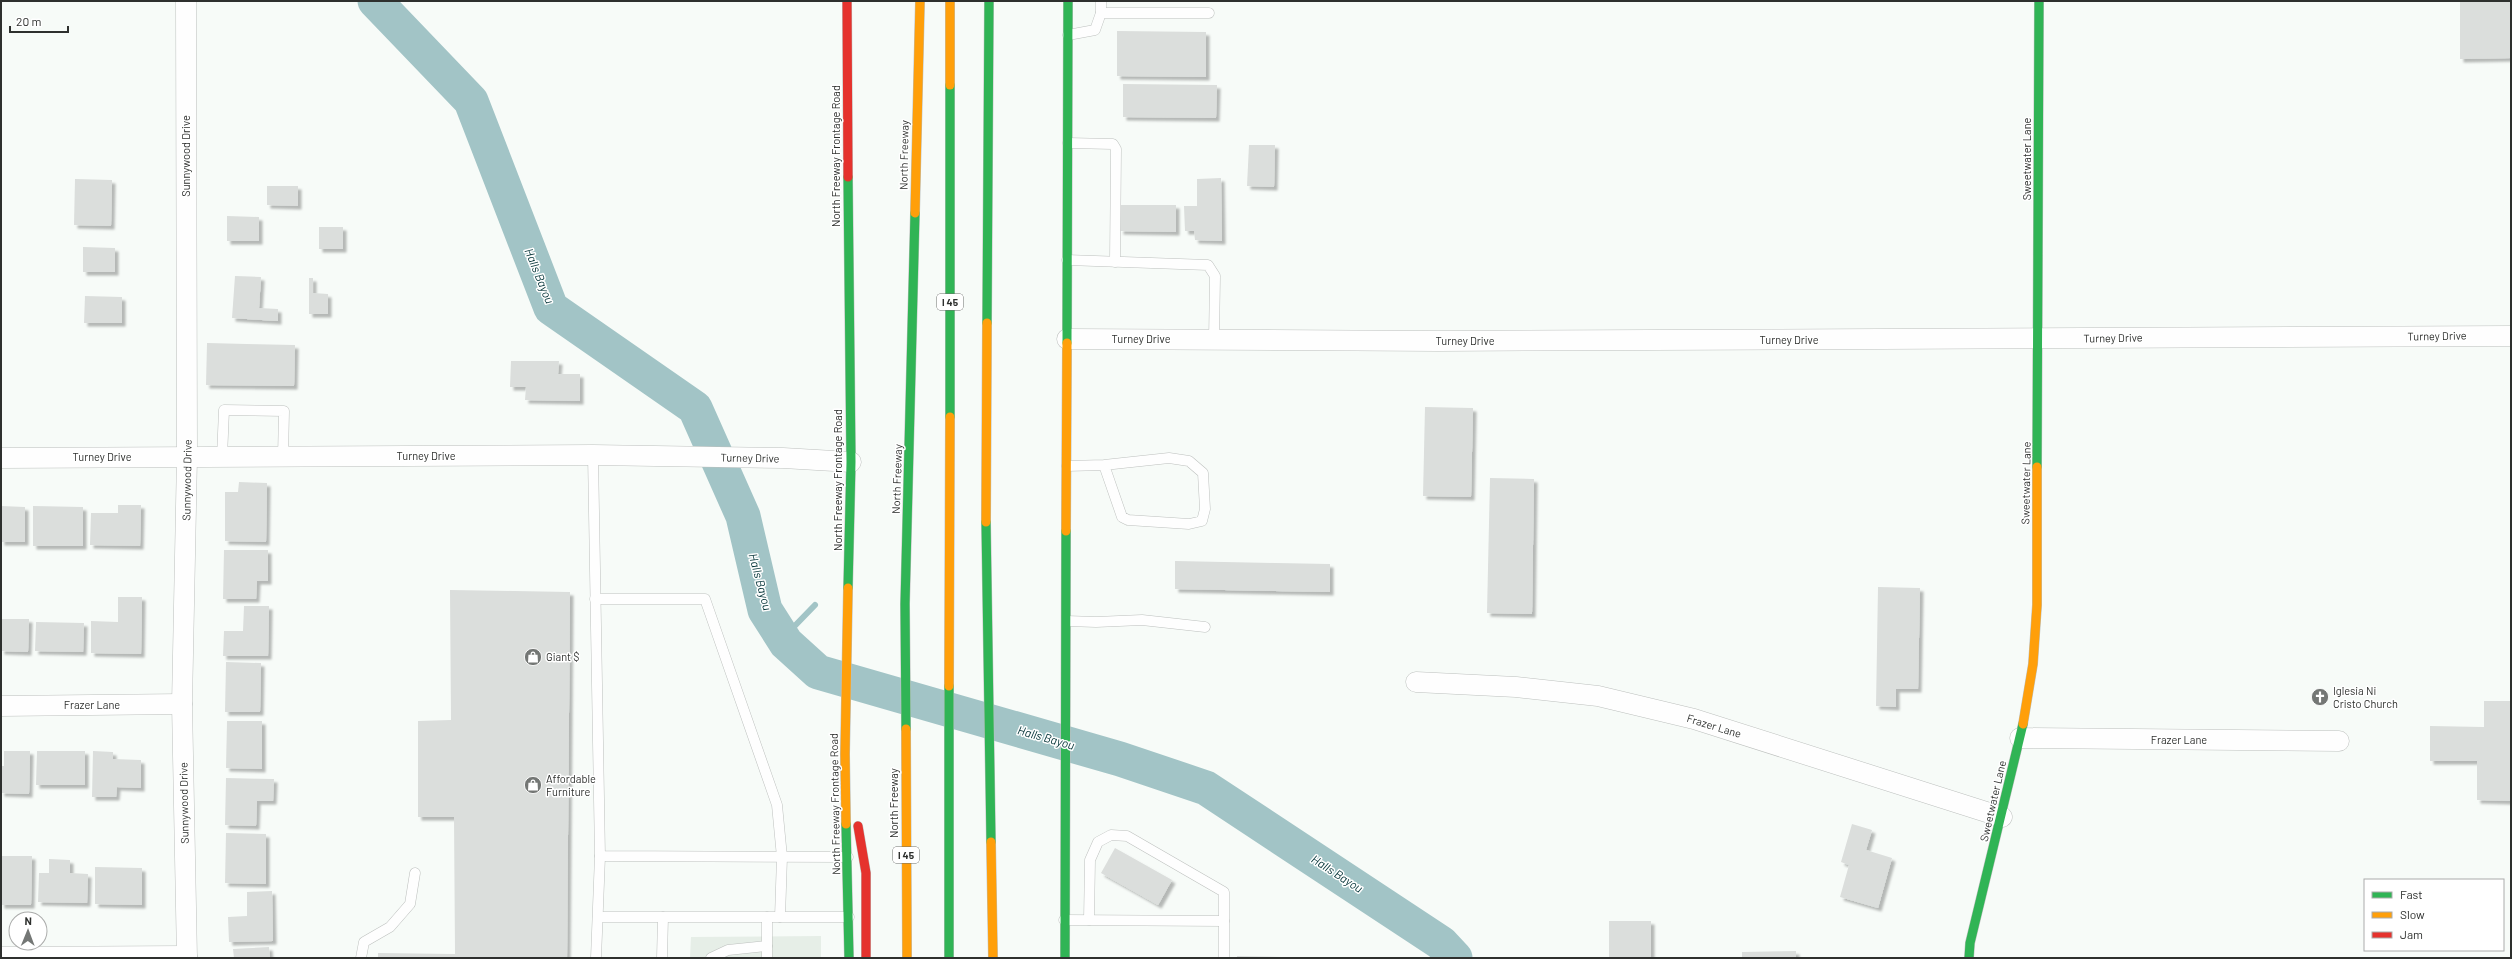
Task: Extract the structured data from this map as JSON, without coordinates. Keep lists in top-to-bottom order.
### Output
{
  "streets": {
    "main road": [
      "North Freeway",
      "North Freeway Frontage Road",
      "Sweetwater Lane",
      "I 45"
    ],
    "street": ["Sunnywood Drive", "Turney Drive", "Frazer Lane"]
  },
  "crossings": [
    ["Sunnywood Drive", "Turney Drive"],
    ["Sunnywood Drive", "Frazer Lane"],
    ["North Freeway Frontage Road", "Turney Drive"],
    ["Sweetwater Lane", "Turney Drive"],
    ["Sweetwater Lane", "Frazer Lane"]
  ],
  "water": ["Halls Bayou"],
  "places": {
    "shop": ["Giant $", "Affordable Furniture"],
    "church": ["Iglesia Ni Cristo Church"]
  },
  "legend": ["Fast", "Slow", "Jam"],
  "scale_bar": "20 m",
  "north": "top"
}
